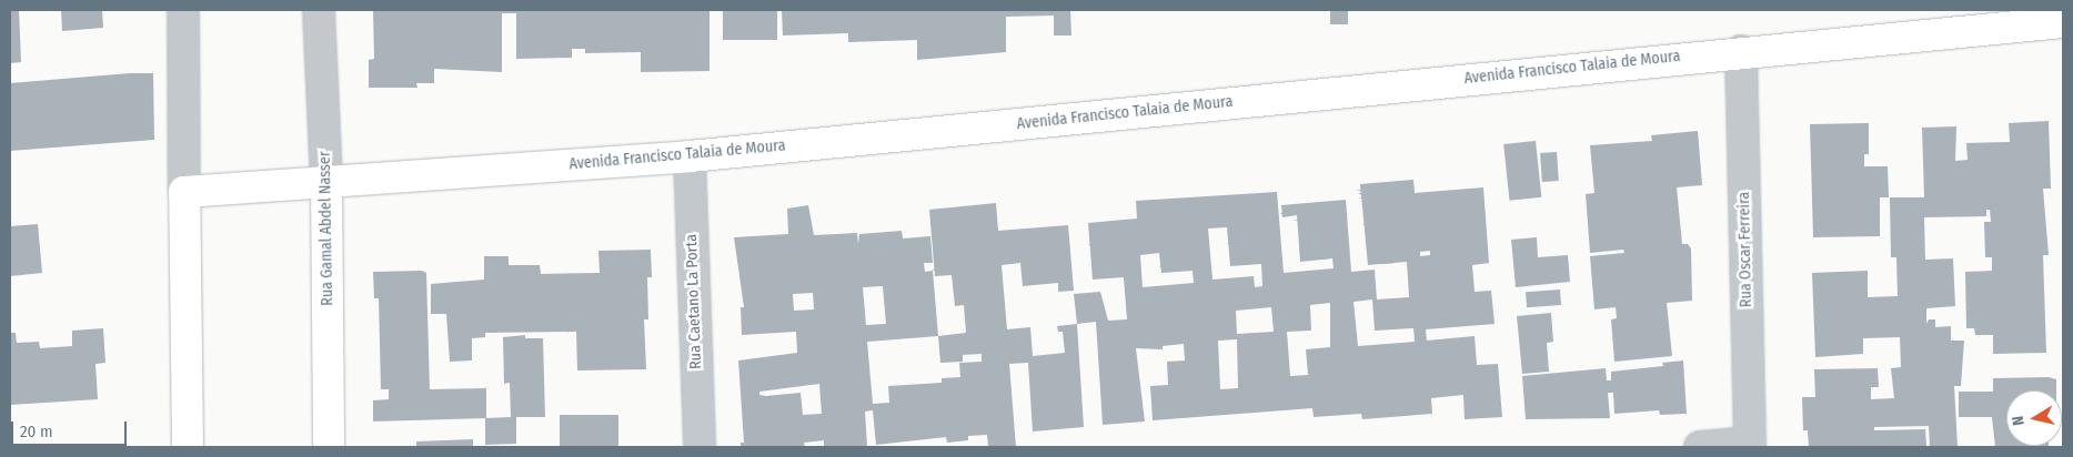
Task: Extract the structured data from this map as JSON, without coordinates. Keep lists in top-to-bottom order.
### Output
{
  "streets": {
    "street": [
      "Avenida Francisco Talaia de Moura",
      "Rua Gamal Abdel Nasser",
      "Rua Oscar Ferreira",
      "Rua Caetano La Porta"
    ]
  },
  "crossings": [
    ["Avenida Francisco Talaia de Moura", "Rua Gamal Abdel Nasser"],
    ["Avenida Francisco Talaia de Moura", "Rua Oscar Ferreira"],
    ["Avenida Francisco Talaia de Moura", "Rua Caetano La Porta"]
  ],
  "scale_bar": "20 m",
  "north": "left"
}
